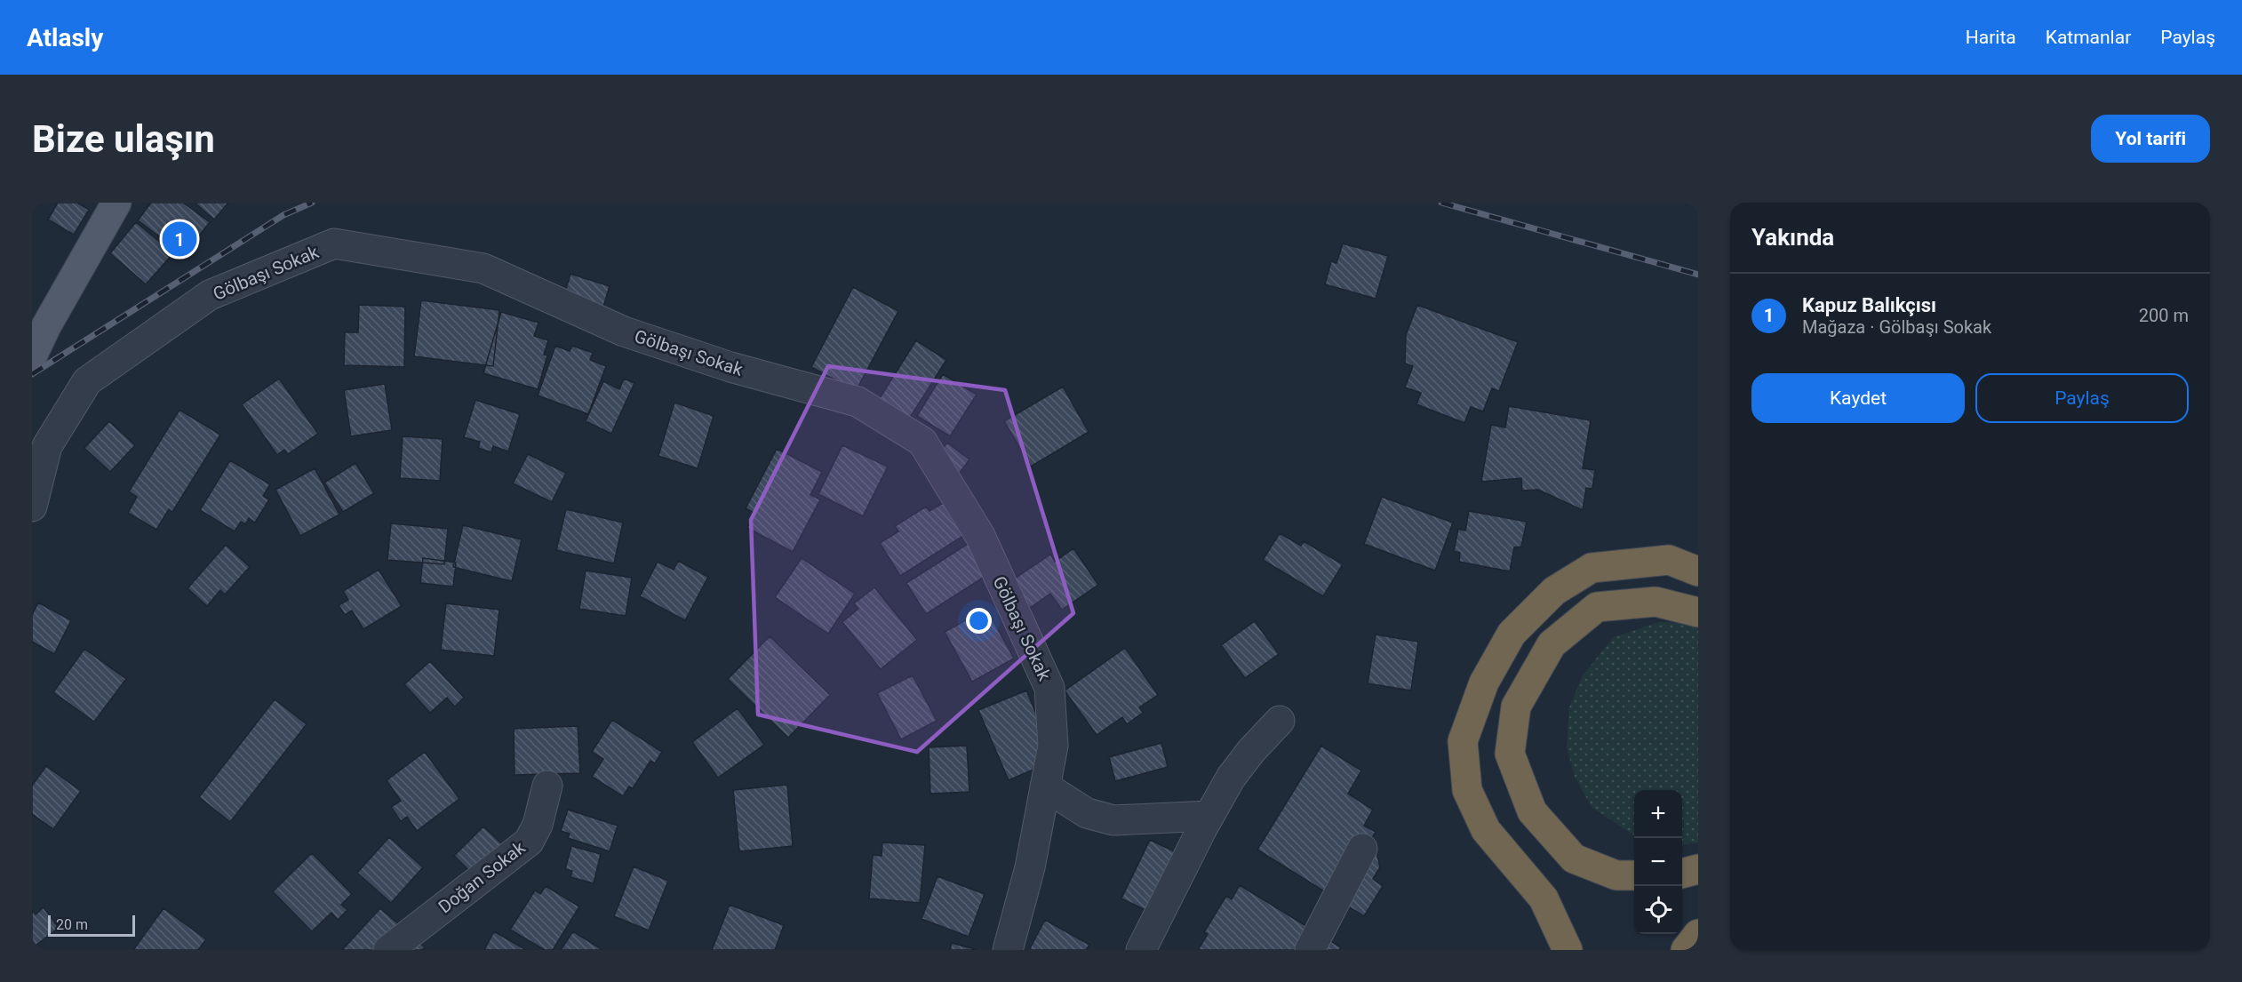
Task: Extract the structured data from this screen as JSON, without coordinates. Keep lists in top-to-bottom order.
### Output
{
  "streets": {
    "street": ["Gölbaşı Sokak", "Doğan Sokak"]
  },
  "scale_bar": "20 m",
  "page": {
    "header": "Atlasly",
    "nav": ["Harita", "Katmanlar", "Paylaş"],
    "buttons": [
      "Yol tarifi",
      ["Kaydet", "Paylaş"]
    ],
    "title": "Bize ulaşın",
    "heading": "Yakında",
    "pins": "1",
    "list": [
      {
        "mark": "1",
        "name": "Kapuz Balıkçısı",
        "note": "Mağaza · Gölbaşı Sokak",
        "value": "200 m"
      }
    ],
    "map_buttons": ["+", "−"],
    "scale": "20 m"
  }
}
